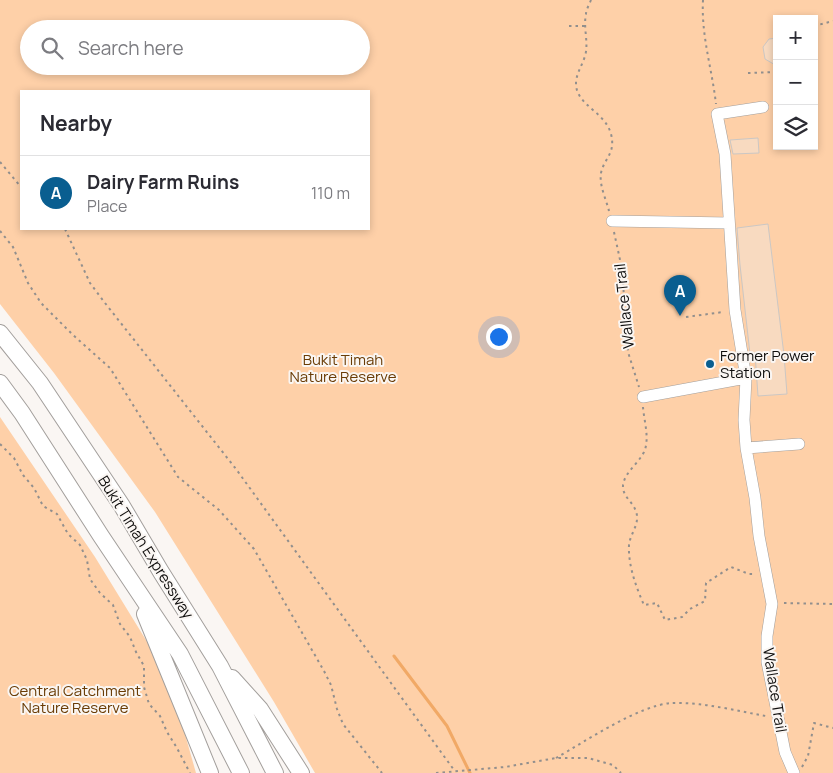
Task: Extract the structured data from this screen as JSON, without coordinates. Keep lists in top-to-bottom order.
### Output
{
  "streets": {
    "highway": ["Bukit Timah Expressway"],
    "lane": ["Wallace Trail"]
  },
  "parks": ["Bukit Timah Nature Reserve", "Central Catchment Nature Reserve"],
  "places": ["Former Power Station"],
  "page": {
    "map_buttons": ["+", "−"],
    "search": "Search here",
    "heading": "Nearby",
    "list": [
      {
        "mark": "A",
        "name": "Dairy Farm Ruins",
        "note": "Place",
        "value": "110 m"
      }
    ],
    "pins": "A"
  }
}
